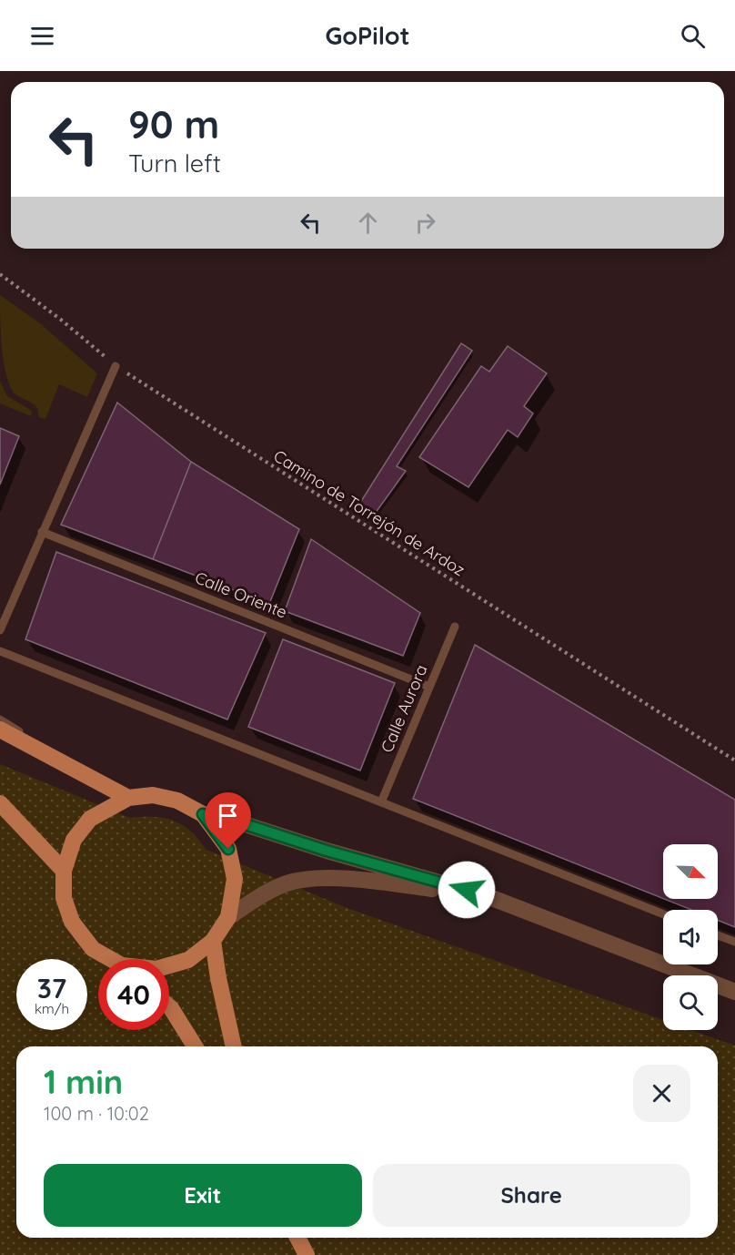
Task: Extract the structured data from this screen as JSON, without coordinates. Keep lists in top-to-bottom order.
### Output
{
  "streets": {
    "lane": ["Calle Oriente", "Calle Aurora"],
    "path": ["Camino de Torrejón de Ardoz"]
  },
  "crossings": [
    ["Calle Oriente", "Calle Aurora"]
  ],
  "north": "bottom right",
  "page": {
    "header": "GoPilot",
    "turn": ["90 m", "Turn left"],
    "speed": "37 km/h",
    "limit": "40",
    "heading": ["1 min", "100 m · 10:02"],
    "buttons": ["Exit", "Share"]
  }
}
